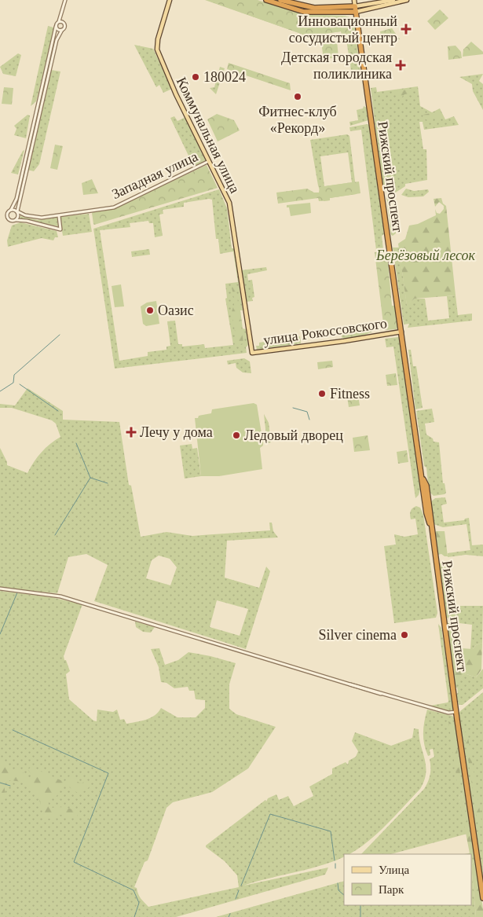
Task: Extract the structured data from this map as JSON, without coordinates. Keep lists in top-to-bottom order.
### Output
{
  "streets": {
    "highway": ["Рижский проспект"],
    "main road": ["Коммунальная улица", "улица Рокоссовского"],
    "street": ["Западная улица"]
  },
  "crossings": [
    ["Коммунальная улица", "Западная улица"],
    ["Коммунальная улица", "улица Рокоссовского"],
    ["Рижский проспект", "улица Рокоссовского"]
  ],
  "parks": ["Берёзовый лесок"],
  "places": {
    "health": ["Инновационный сосудистый центр", "Детская городская поликлиника", "Лечу у дома"],
    "other": [
      "180024",
      "Фитнес-клуб «Рекорд»",
      "Оазис",
      "Fitness",
      "Ледовый дворец",
      "Silver cinema"
    ]
  },
  "legend": ["Улица", "Парк"]
}
